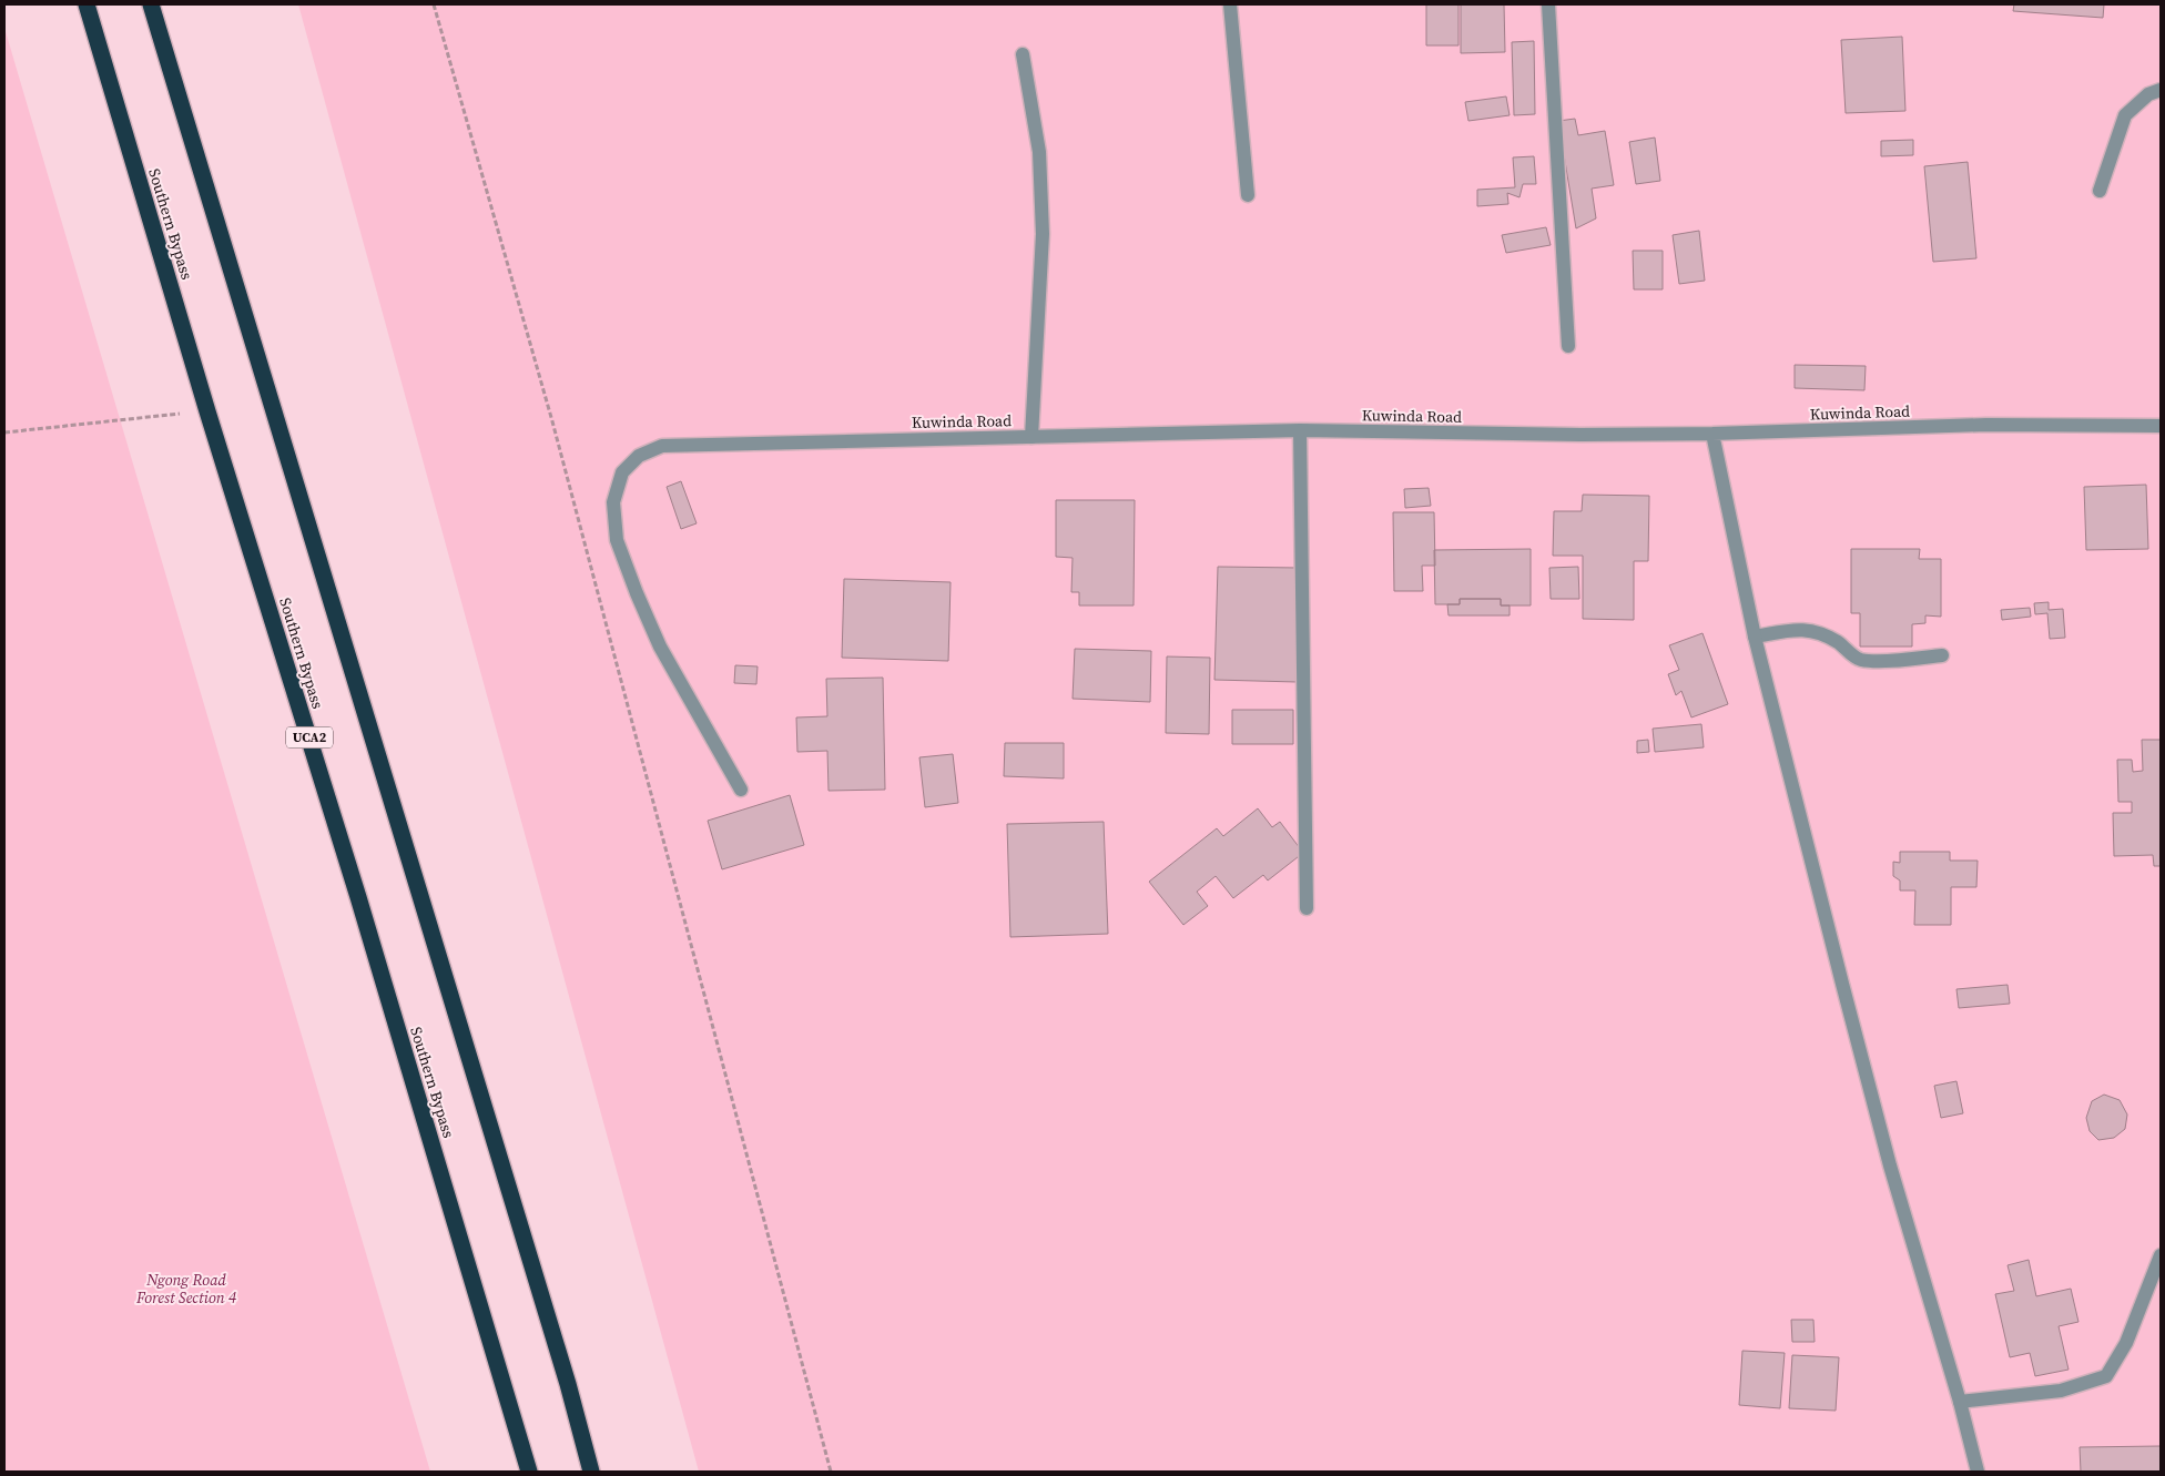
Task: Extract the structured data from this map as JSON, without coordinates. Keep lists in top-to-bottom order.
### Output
{
  "streets": {
    "highway": ["Southern Bypass", "UCA2"],
    "street": ["Kuwinda Road"]
  },
  "parks": ["Ngong Road Forest Section 4"]
}
